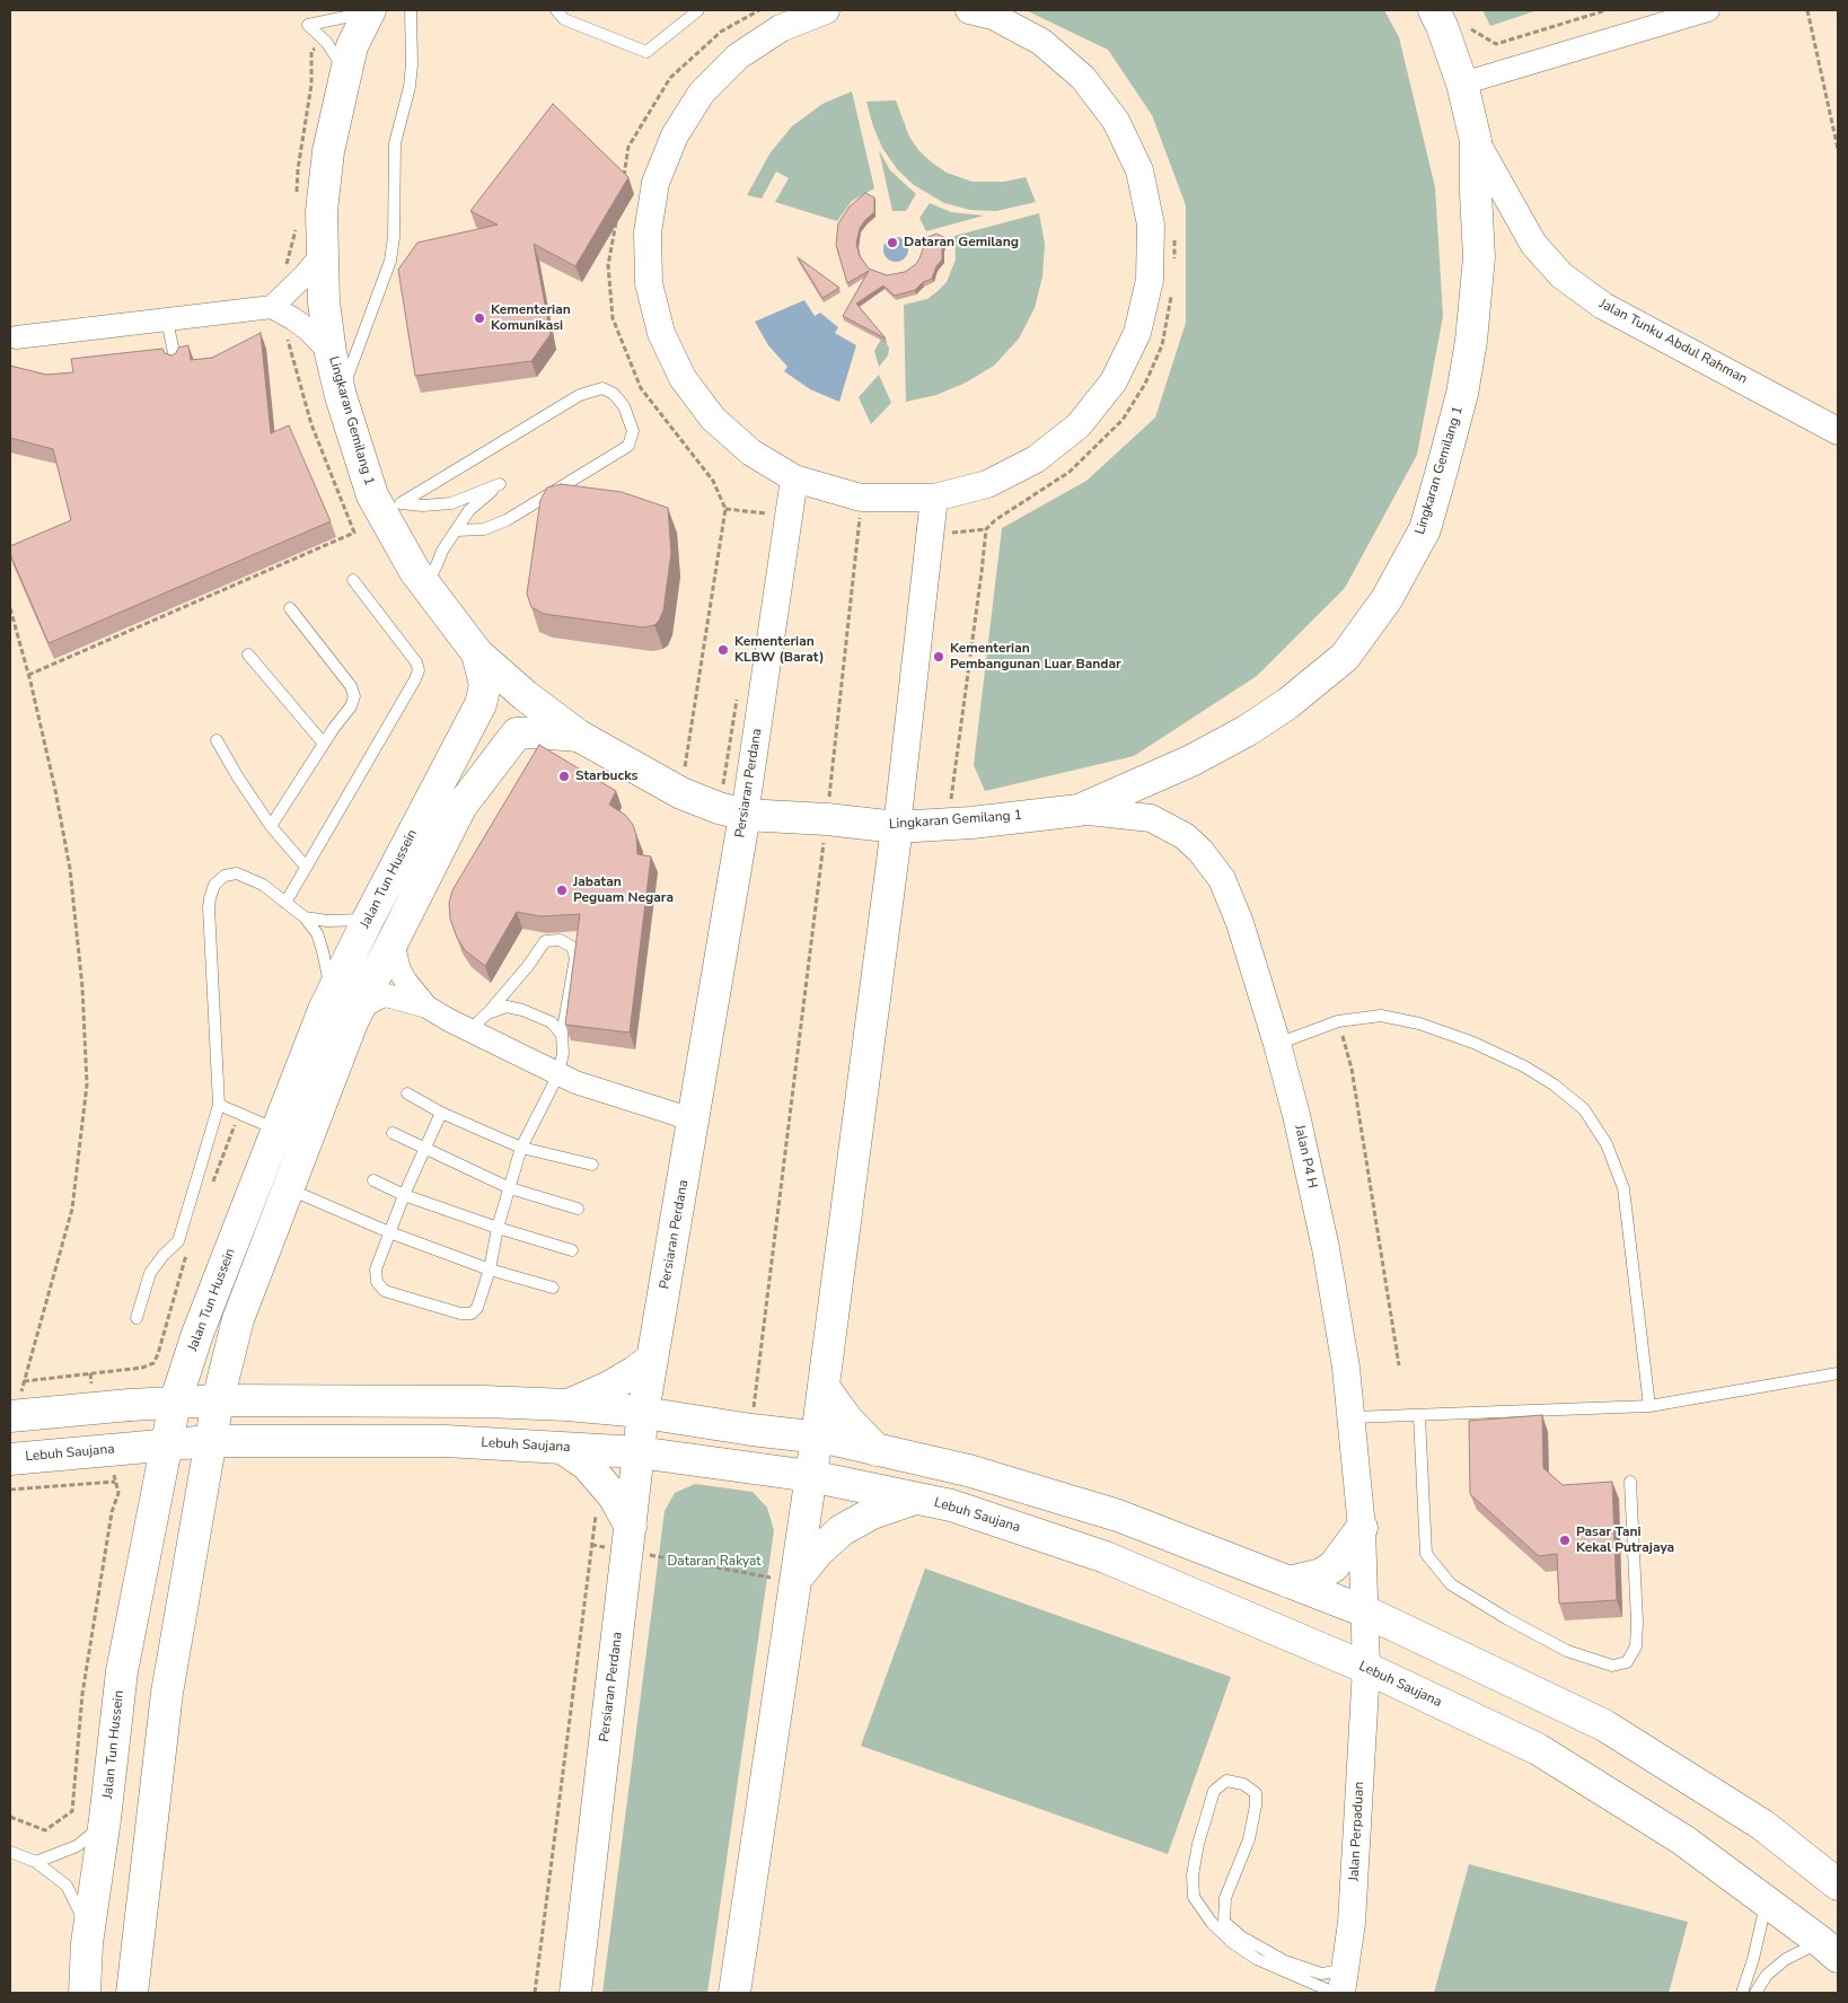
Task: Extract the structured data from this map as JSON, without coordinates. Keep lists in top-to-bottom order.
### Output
{
  "streets": {
    "main road": [
      "Lingkaran Gemilang 1",
      "Persiaran Perdana",
      "Jalan Tun Hussein",
      "Lebuh Saujana"
    ],
    "street": ["Jalan Tunku Abdul Rahman", "Jalan P4 H", "Jalan Perpaduan"]
  },
  "crossings": [
    ["Jalan Tunku Abdul Rahman", "Lingkaran Gemilang 1"],
    ["Lingkaran Gemilang 1", "Persiaran Perdana"],
    ["Lingkaran Gemilang 1", "Jalan Tun Hussein"],
    ["Lingkaran Gemilang 1", "Jalan P4 H"],
    ["Persiaran Perdana", "Lebuh Saujana"],
    ["Jalan Tun Hussein", "Lebuh Saujana"],
    ["Jalan P4 H", "Jalan Perpaduan"],
    ["Lebuh Saujana", "Jalan Perpaduan"]
  ],
  "parks": ["Dataran Rakyat"],
  "places": [
    "Dataran Gemilang",
    "Kementerian Komunikasi",
    "Kementerian KLBW (Barat)",
    "Kementerian Pembangunan Luar Bandar",
    "Starbucks",
    "Jabatan Peguam Negara",
    "Pasar Tani Kekal Putrajaya"
  ]
}
